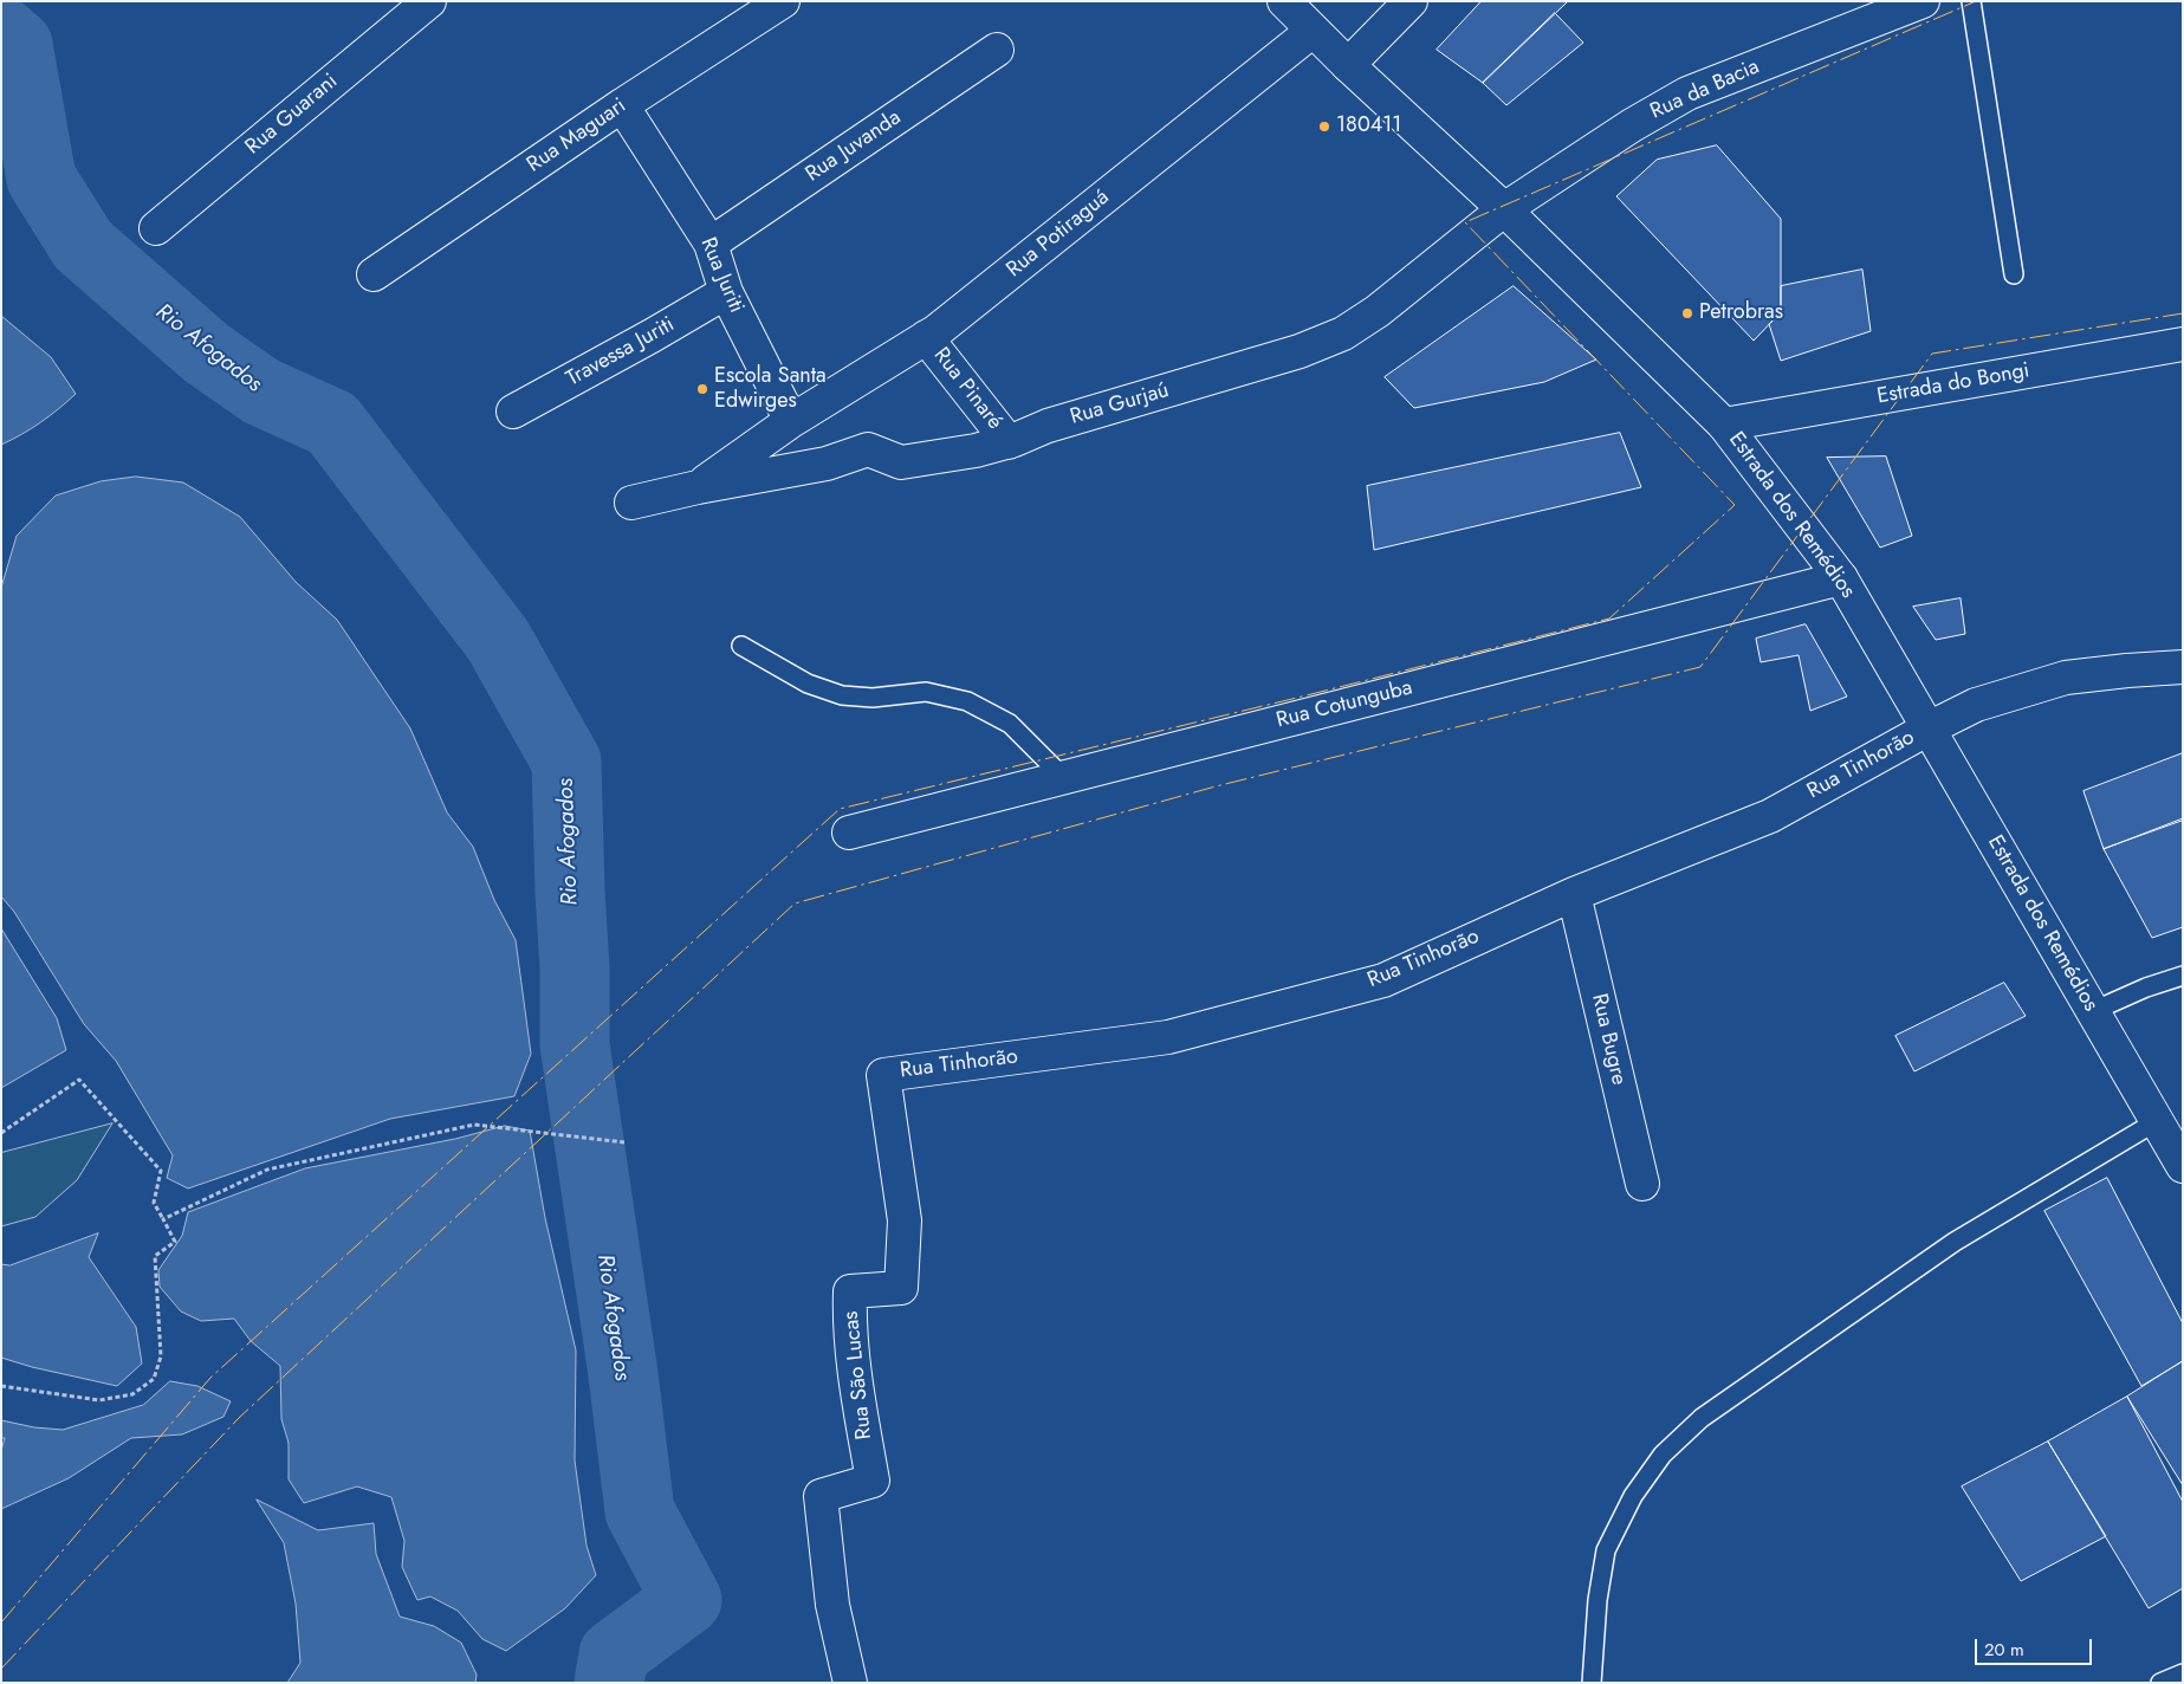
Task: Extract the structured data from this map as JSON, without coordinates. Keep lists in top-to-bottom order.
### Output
{
  "streets": {
    "street": [
      "Rua da Bacia",
      "Rua Guarani",
      "Rua Maguari",
      "Rua Juvanda",
      "Rua Potiraguá",
      "Rua Juriti",
      "Travessa Juriti",
      "Estrada do Bongi",
      "Rua Pinaré",
      "Rua Gurjaú",
      "Estrada dos Remédios",
      "Rua Cotunguba",
      "Rua Tinhorão",
      "Rua Bugre",
      "Rua São Lucas"
    ]
  },
  "crossings": [
    ["Rua da Bacia", "Rua Gurjaú"],
    ["Rua da Bacia", "Estrada dos Remédios"],
    ["Rua Maguari", "Rua Juriti"],
    ["Rua Juvanda", "Rua Juriti"],
    ["Rua Potiraguá", "Rua Juriti"],
    ["Rua Potiraguá", "Rua Pinaré"],
    ["Rua Potiraguá", "Rua Gurjaú"],
    ["Rua Potiraguá", "Estrada dos Remédios"],
    ["Rua Juriti", "Travessa Juriti"],
    ["Rua Juriti", "Rua Gurjaú"],
    ["Estrada do Bongi", "Estrada dos Remédios"],
    ["Rua Pinaré", "Rua Gurjaú"],
    ["Rua Gurjaú", "Estrada dos Remédios"],
    ["Estrada dos Remédios", "Rua Cotunguba"],
    ["Estrada dos Remédios", "Rua Tinhorão"],
    ["Rua Tinhorão", "Rua Bugre"],
    ["Rua Tinhorão", "Rua São Lucas"]
  ],
  "water": ["Rio Afogados"],
  "places": ["180411", "Petrobras", "Escola Santa Edwirges"],
  "scale_bar": "20 m"
}
